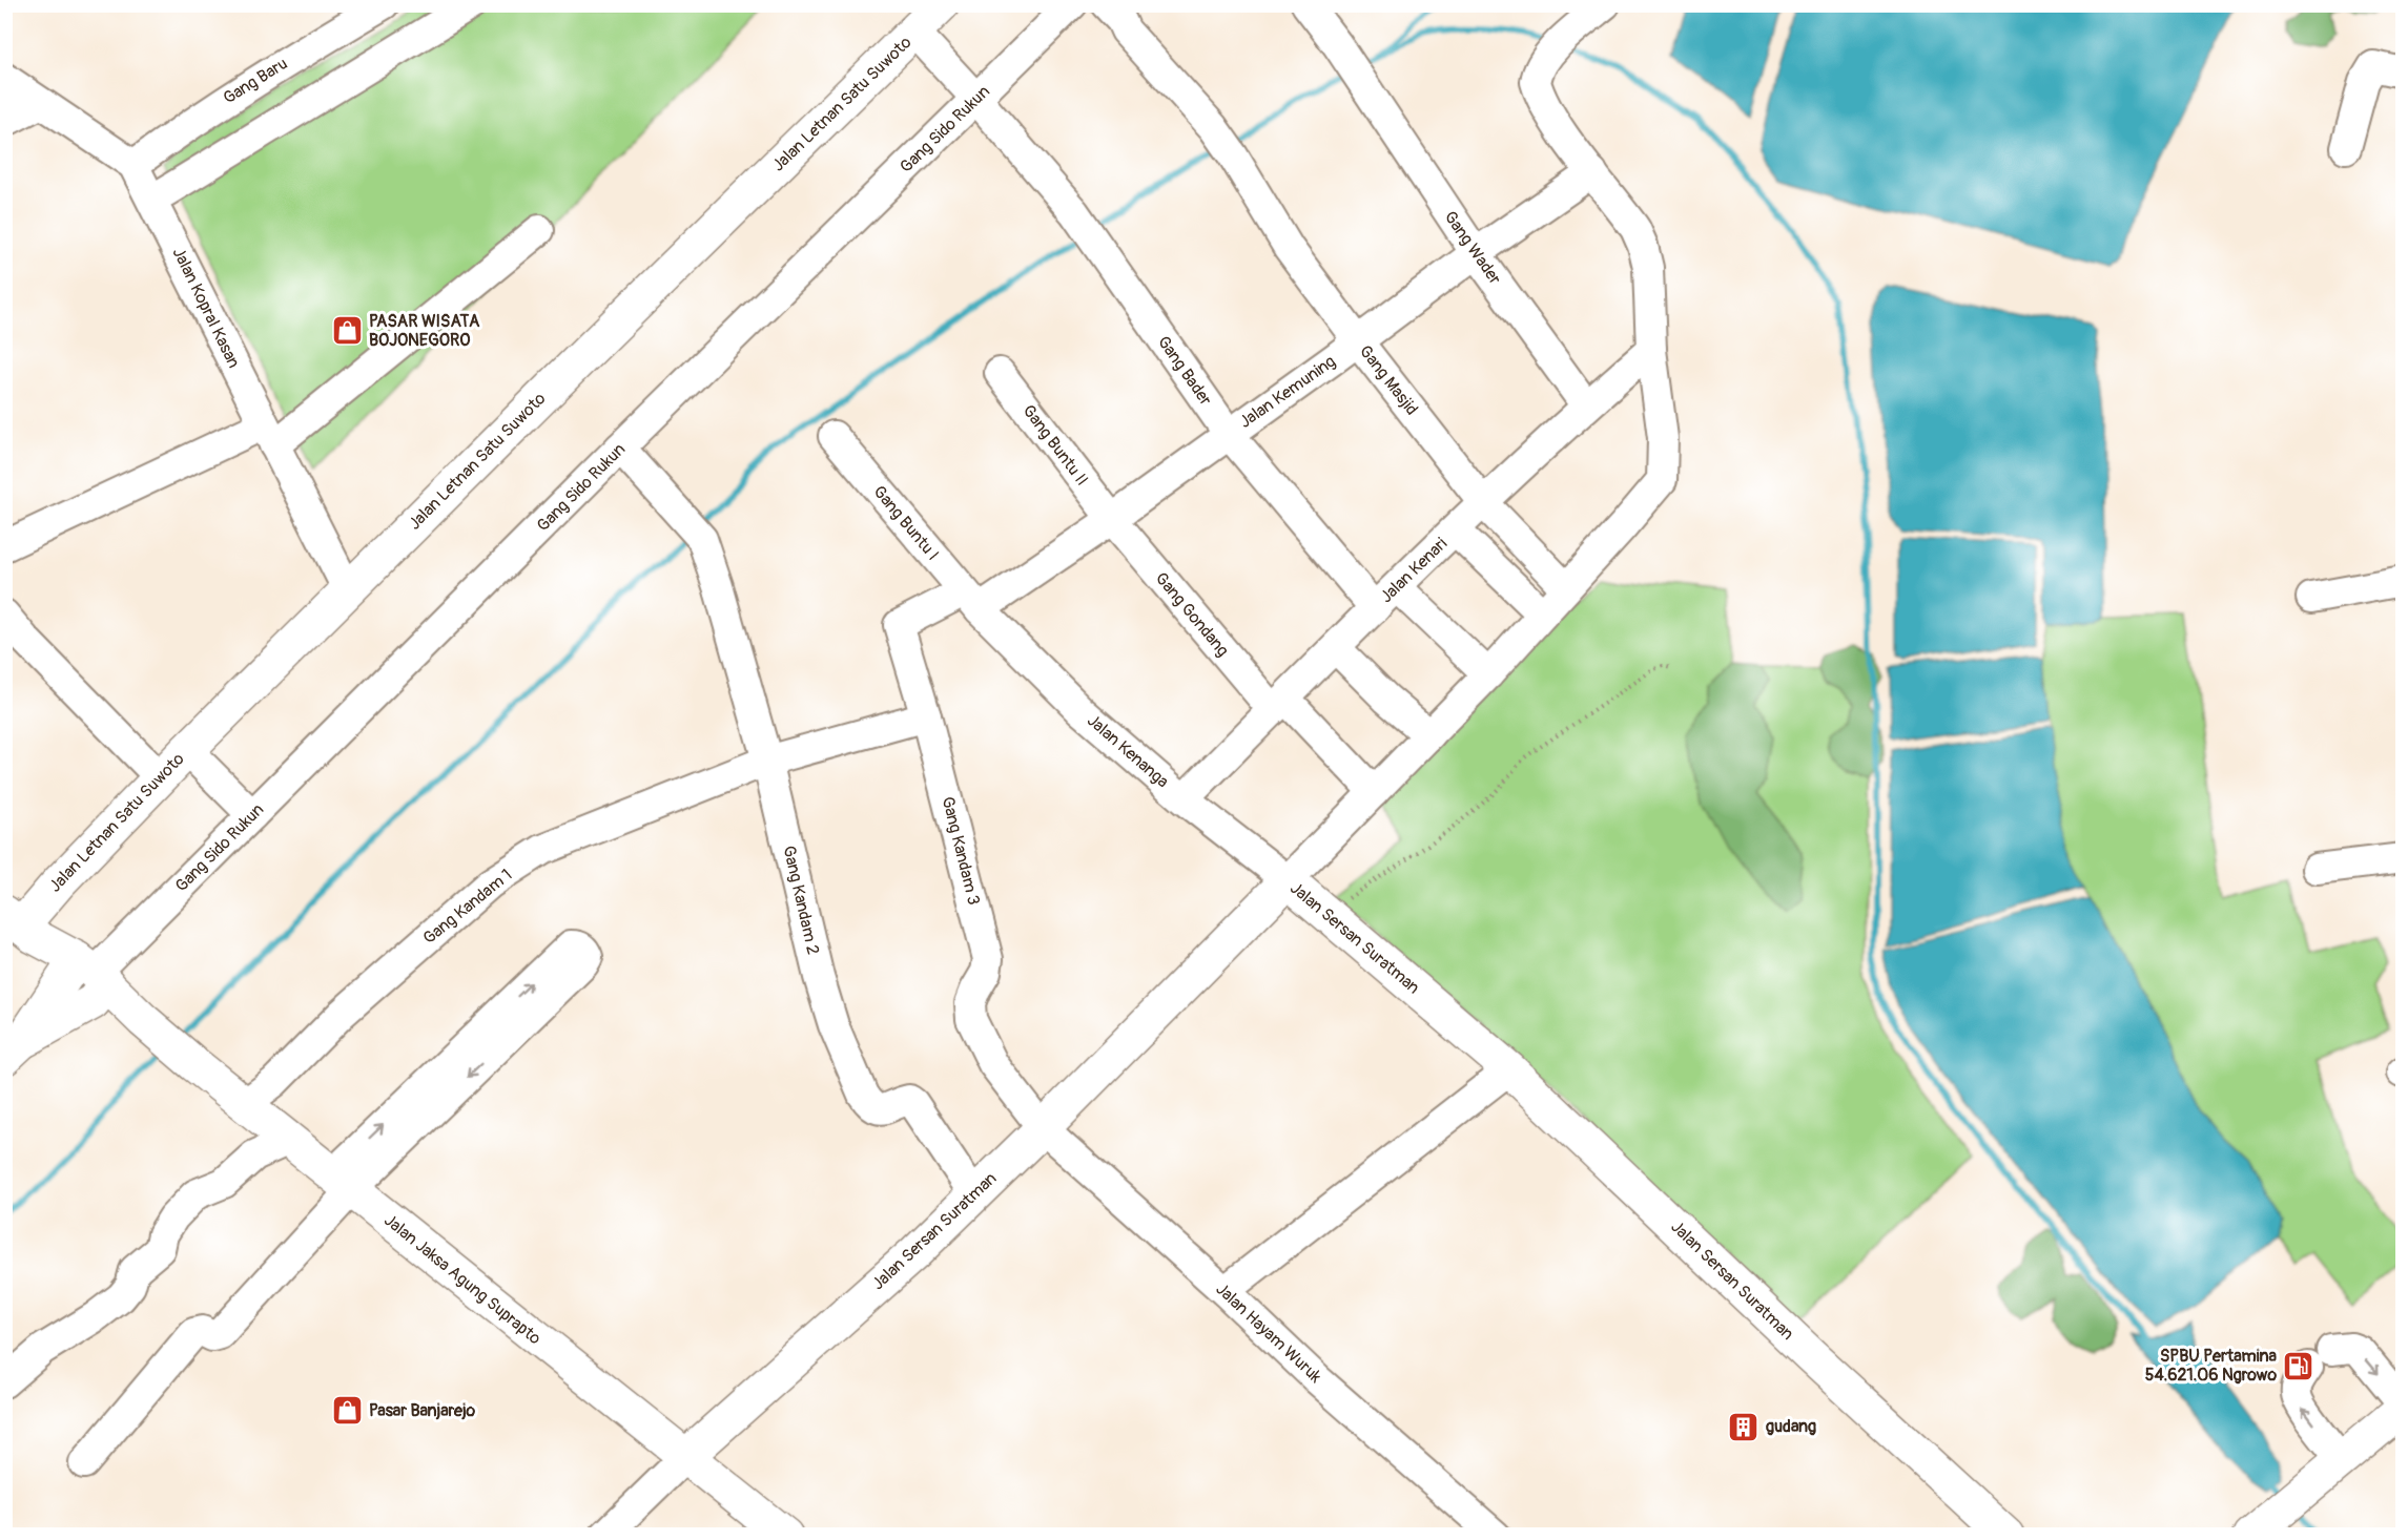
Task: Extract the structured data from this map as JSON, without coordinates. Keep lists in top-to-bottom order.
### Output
{
  "streets": {
    "main road": ["Jalan Letnan Satu Suwoto", "Jalan Sersan Suratman", "Jalan Jaksa Agung Suprapto"],
    "street": [
      "Gang Baru",
      "Gang Sido Rukun",
      "Gang Wader",
      "Jalan Kopral Kasan",
      "Gang Bader",
      "Gang Masjid",
      "Jalan Kemuning",
      "Gang Buntu II",
      "Gang Buntu I",
      "Jalan Kenari",
      "Gang Gondang",
      "Jalan Kenanga",
      "Gang Kandam 3",
      "Gang Kandam 2",
      "Gang Kandam 1",
      "Jalan Hayam Wuruk"
    ]
  },
  "crossings": [
    ["Gang Baru", "Jalan Kopral Kasan"],
    ["Jalan Letnan Satu Suwoto", "Jalan Kopral Kasan"],
    ["Gang Sido Rukun", "Gang Bader"],
    ["Gang Sido Rukun", "Gang Kandam 2"],
    ["Gang Sido Rukun", "Jalan Jaksa Agung Suprapto"],
    ["Gang Wader", "Jalan Kemuning"],
    ["Gang Wader", "Jalan Kenari"],
    ["Gang Bader", "Jalan Kemuning"],
    ["Gang Bader", "Jalan Kenari"],
    ["Gang Masjid", "Jalan Kemuning"],
    ["Gang Masjid", "Jalan Kenari"],
    ["Jalan Kemuning", "Gang Buntu II"],
    ["Jalan Kemuning", "Gang Buntu I"],
    ["Jalan Kemuning", "Gang Gondang"],
    ["Jalan Kemuning", "Jalan Kenanga"],
    ["Jalan Kemuning", "Gang Kandam 3"],
    ["Gang Buntu II", "Gang Gondang"],
    ["Gang Buntu I", "Jalan Kenanga"],
    ["Gang Buntu I", "Gang Kandam 3"],
    ["Jalan Kenari", "Gang Gondang"],
    ["Jalan Kenari", "Jalan Kenanga"],
    ["Jalan Kenanga", "Gang Kandam 3"],
    ["Jalan Kenanga", "Jalan Sersan Suratman"],
    ["Gang Kandam 3", "Gang Kandam 1"],
    ["Gang Kandam 3", "Jalan Sersan Suratman"],
    ["Gang Kandam 3", "Jalan Hayam Wuruk"],
    ["Gang Kandam 2", "Gang Kandam 1"],
    ["Gang Kandam 2", "Jalan Sersan Suratman"],
    ["Gang Kandam 1", "Jalan Jaksa Agung Suprapto"],
    ["Jalan Sersan Suratman", "Jalan Jaksa Agung Suprapto"],
    ["Jalan Sersan Suratman", "Jalan Hayam Wuruk"]
  ],
  "places": {
    "shop": ["PASAR WISATA BOJONEGORO", "Pasar Banjarejo"],
    "fuel station": ["SPBU Pertamina 54.621.06 Ngrowo"],
    "building": ["gudang"]
  }
}
